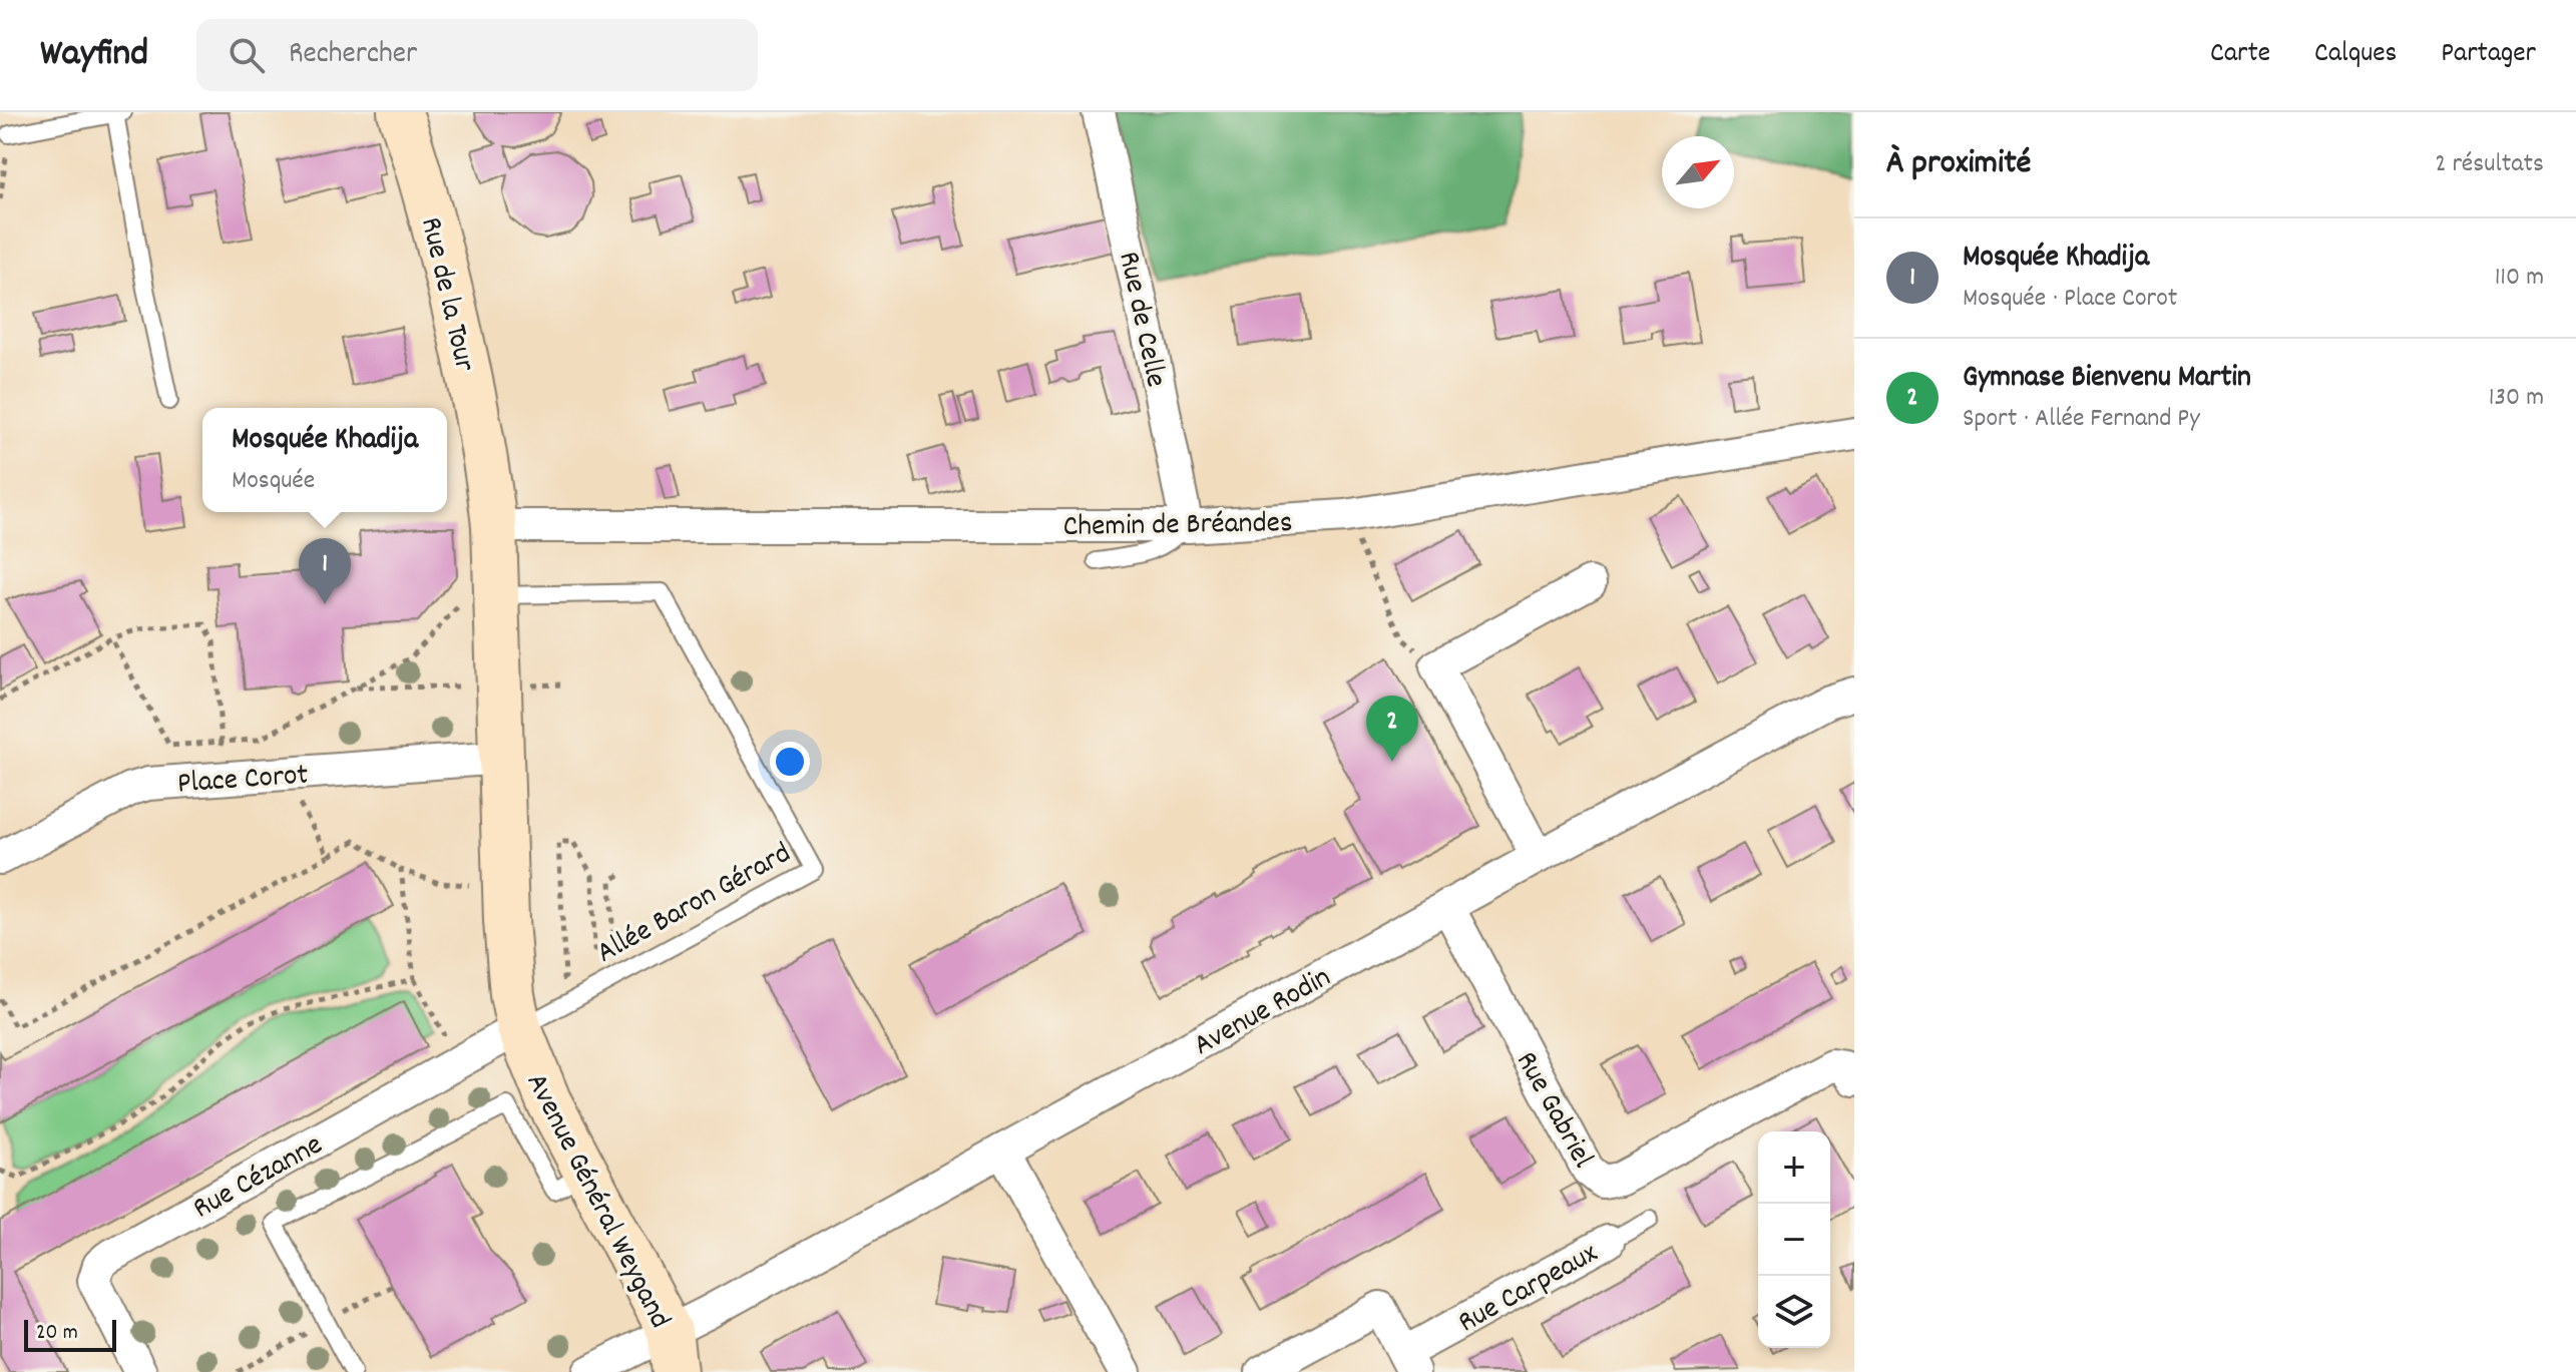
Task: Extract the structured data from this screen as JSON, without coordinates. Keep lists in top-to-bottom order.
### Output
{
  "streets": {
    "street": [
      "Rue de la Tour",
      "Rue de Celle",
      "Chemin de Bréandes",
      "Place Corot",
      "Avenue Rodin",
      "Rue Gabriel",
      "Rue Cézanne",
      "Avenue Général Weygand",
      "Rue Carpeaux"
    ],
    "lane": ["Allée Baron Gérard"]
  },
  "crossings": [
    ["Rue de la Tour", "Chemin de Bréandes"],
    ["Rue de la Tour", "Place Corot"],
    ["Rue de la Tour", "Allée Baron Gérard"],
    ["Rue de la Tour", "Avenue Général Weygand"],
    ["Rue de Celle", "Chemin de Bréandes"],
    ["Place Corot", "Avenue Général Weygand"],
    ["Allée Baron Gérard", "Rue Cézanne"],
    ["Allée Baron Gérard", "Avenue Général Weygand"],
    ["Avenue Rodin", "Rue Gabriel"],
    ["Avenue Rodin", "Avenue Général Weygand"],
    ["Rue Cézanne", "Avenue Général Weygand"]
  ],
  "scale_bar": "20 m",
  "north": "top right",
  "page": {
    "header": "Wayfind",
    "search": "Rechercher",
    "nav": ["Carte", "Calques", "Partager"],
    "heading": ["À proximité", "2 résultats"],
    "list": [
      {
        "mark": "1",
        "name": "Mosquée Khadija",
        "note": "Mosquée · Place Corot",
        "value": "110 m"
      },
      {
        "mark": "2",
        "name": "Gymnase Bienvenu Martin",
        "note": "Sport · Allée Fernand Py",
        "value": "130 m"
      }
    ],
    "popup": ["Mosquée Khadija", "Mosquée"],
    "pins": ["1", "2"],
    "map_buttons": ["+", "−"],
    "scale": "20 m"
  }
}
